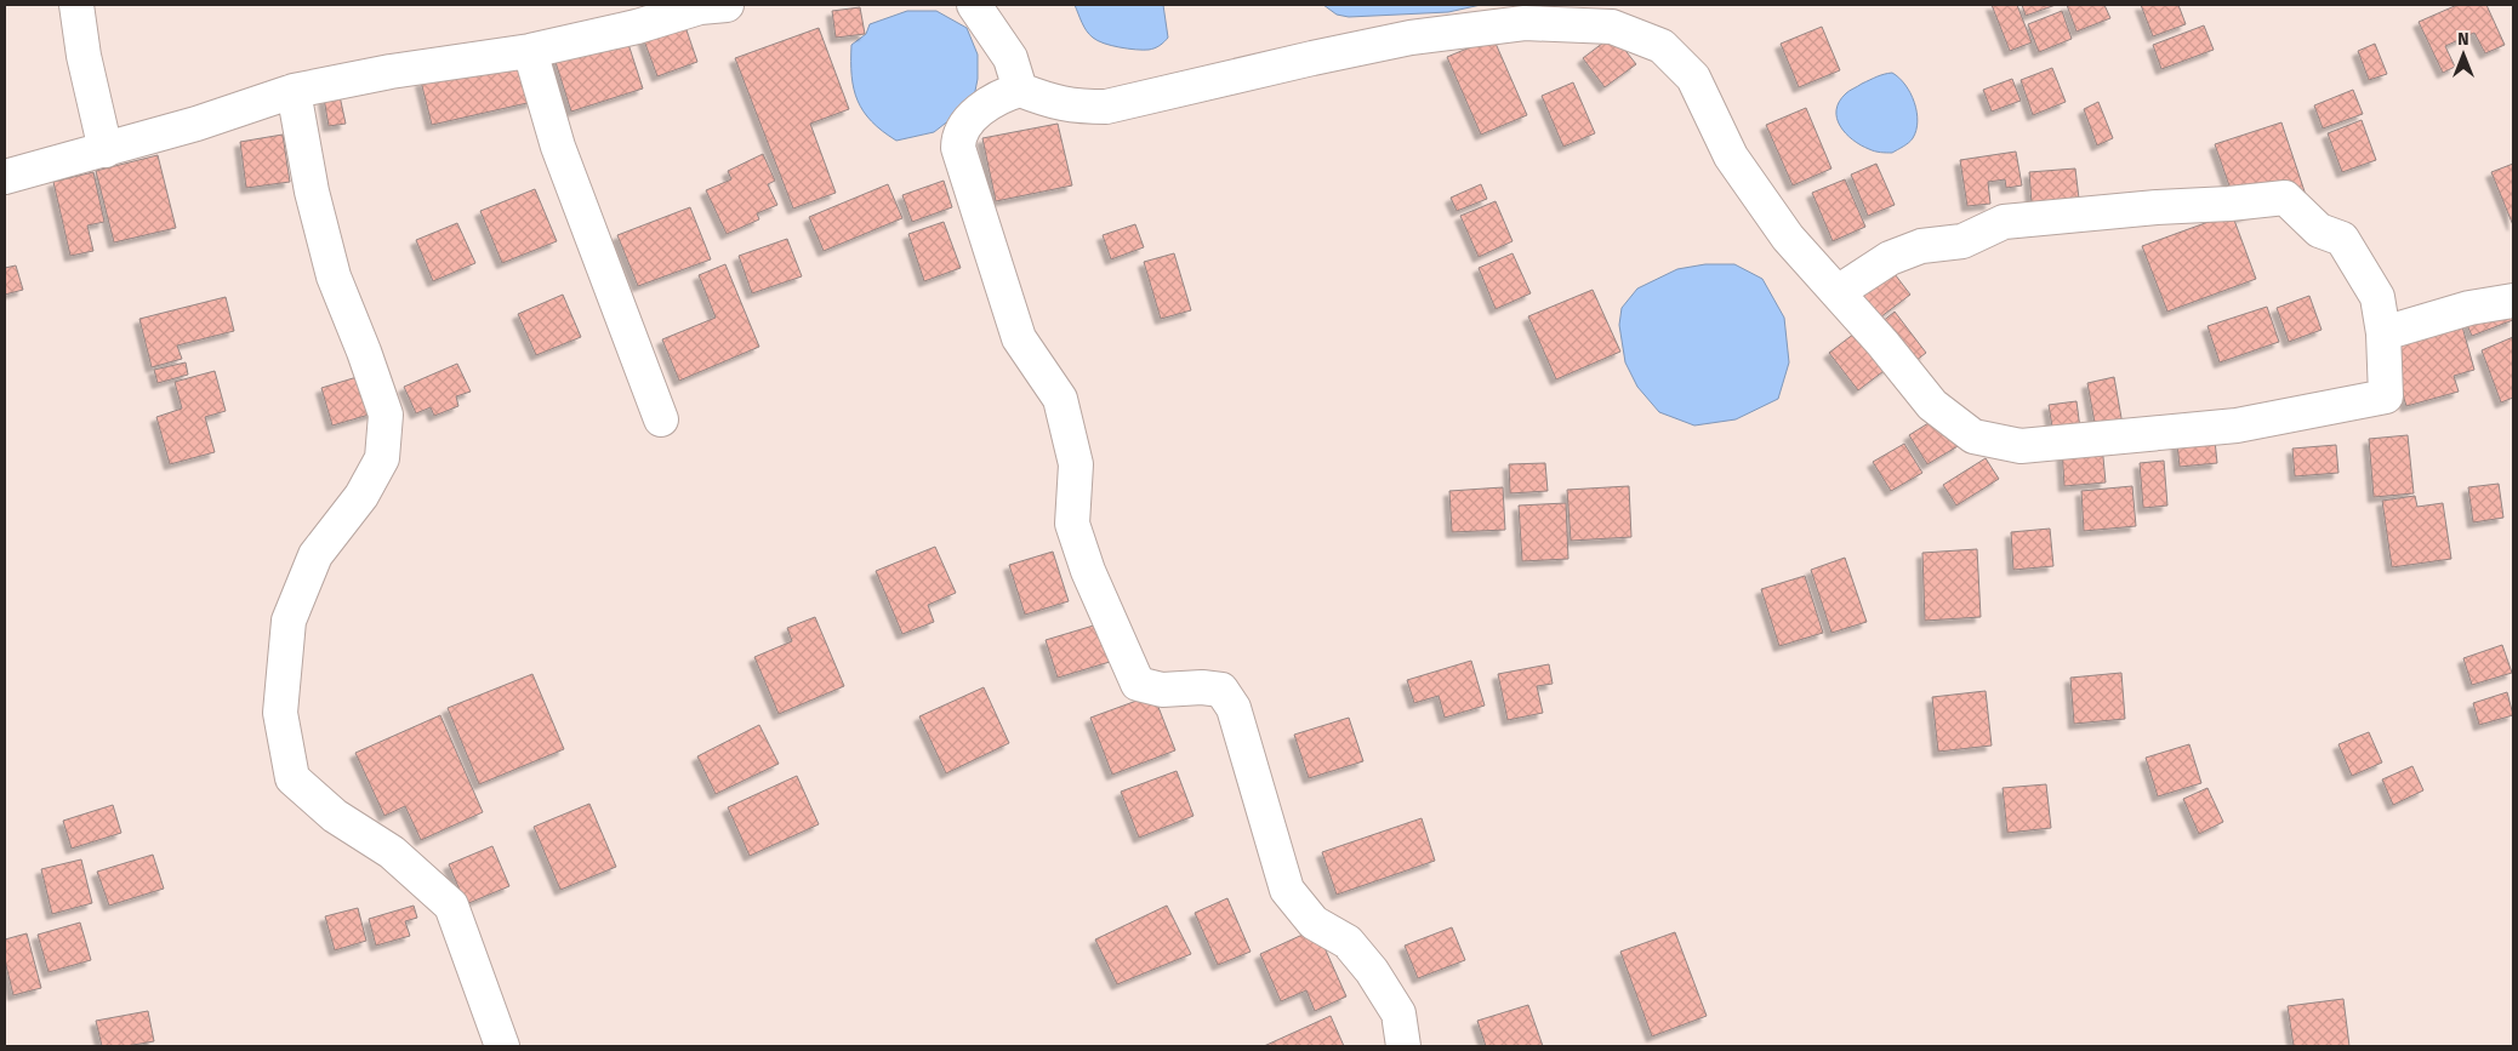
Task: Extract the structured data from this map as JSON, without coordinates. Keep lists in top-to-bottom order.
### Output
{
  "north": "top"
}
